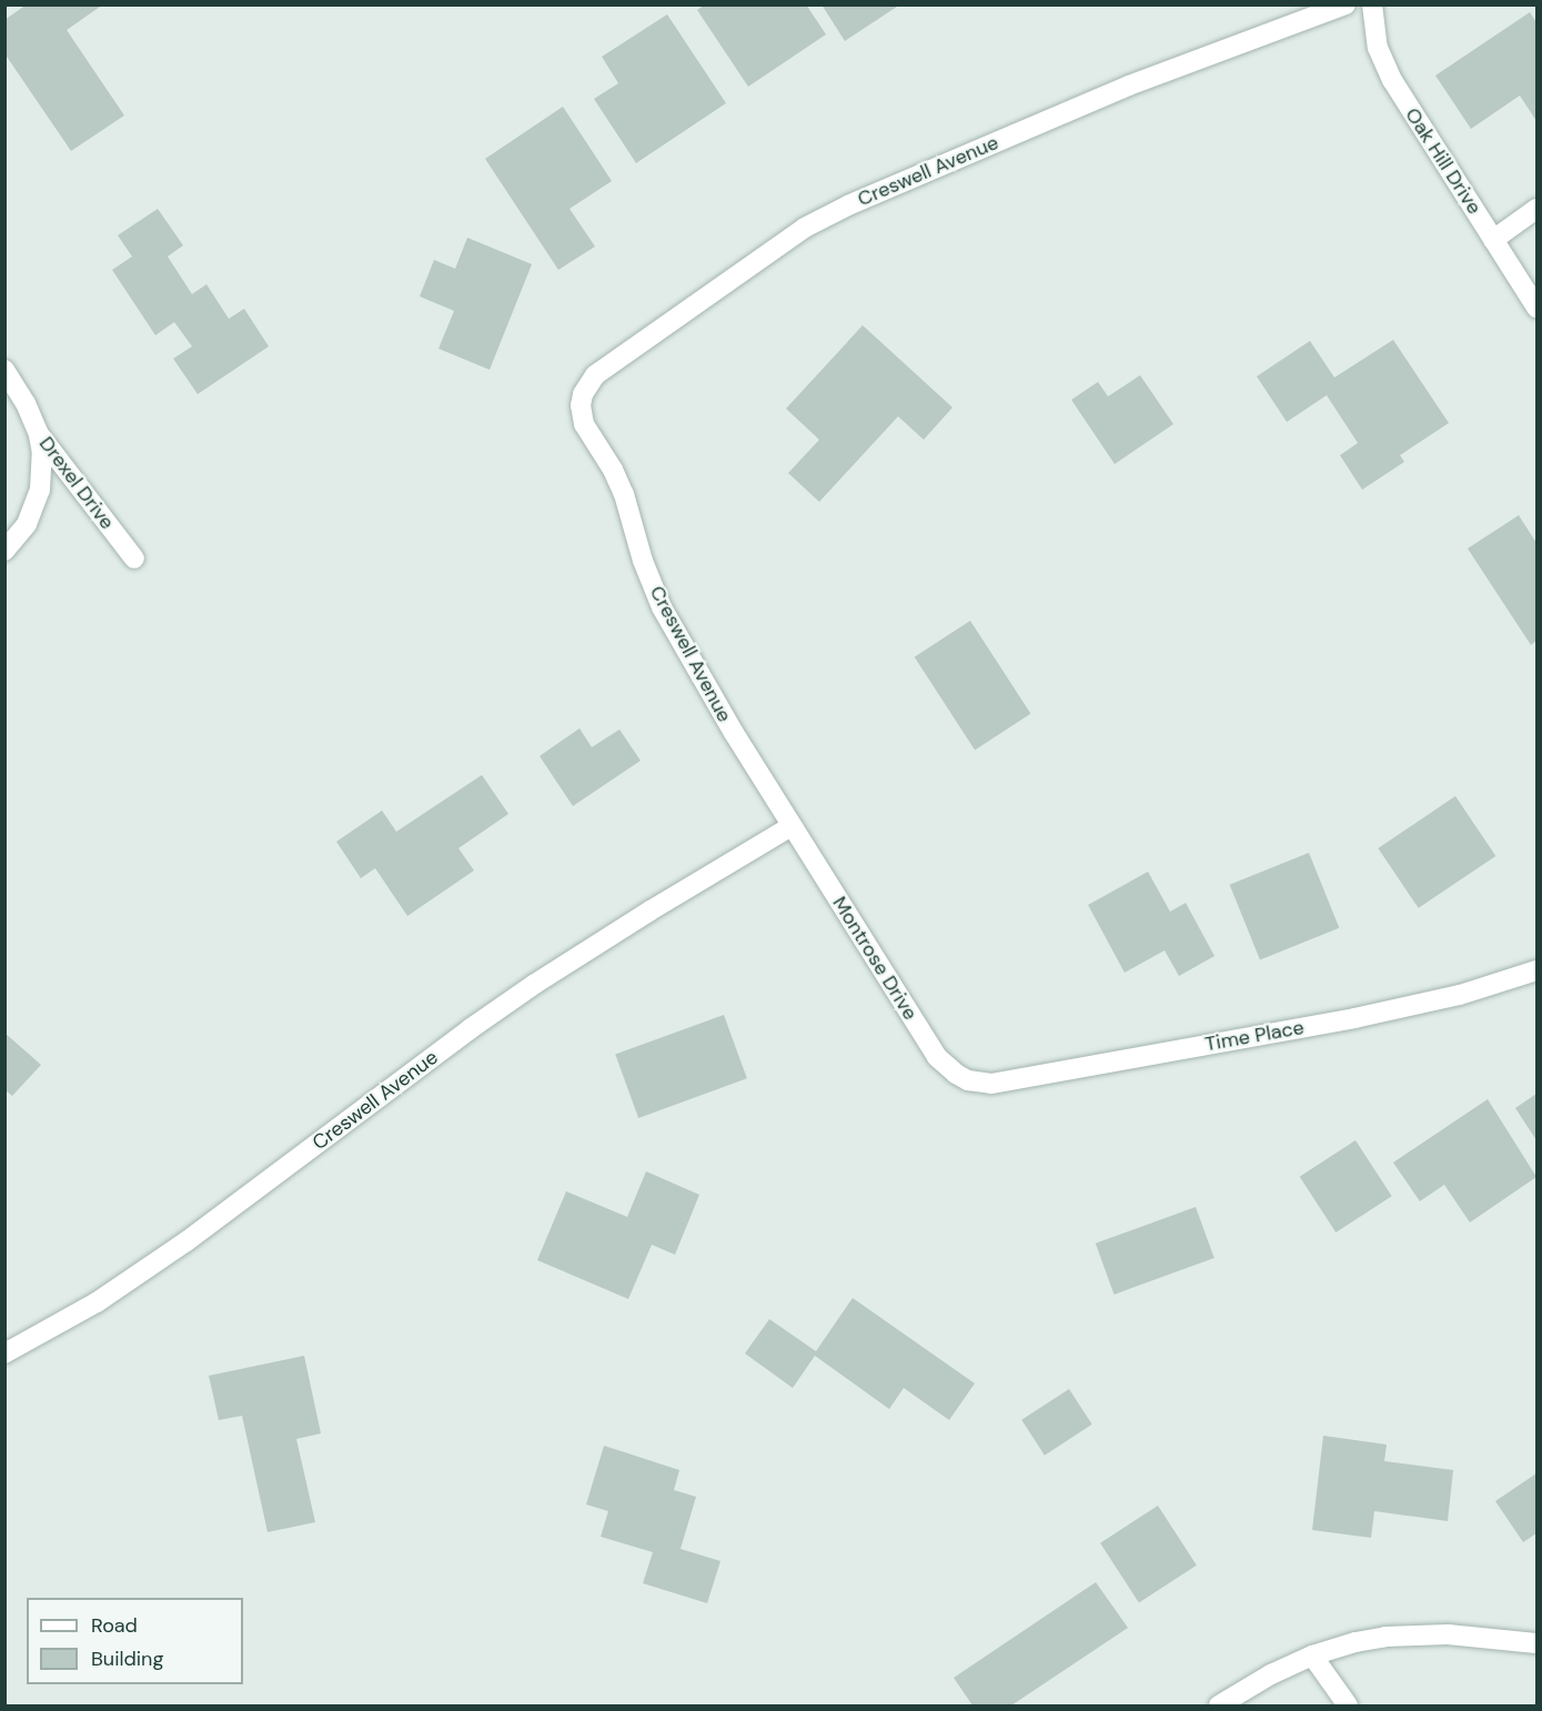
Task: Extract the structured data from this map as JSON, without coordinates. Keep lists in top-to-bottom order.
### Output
{
  "streets": {
    "street": [
      "Oak Hill Drive",
      "Creswell Avenue",
      "Drexel Drive",
      "Montrose Drive",
      "Time Place"
    ]
  },
  "crossings": [
    ["Creswell Avenue", "Montrose Drive"],
    ["Montrose Drive", "Time Place"]
  ],
  "legend": ["Road", "Building"]
}
